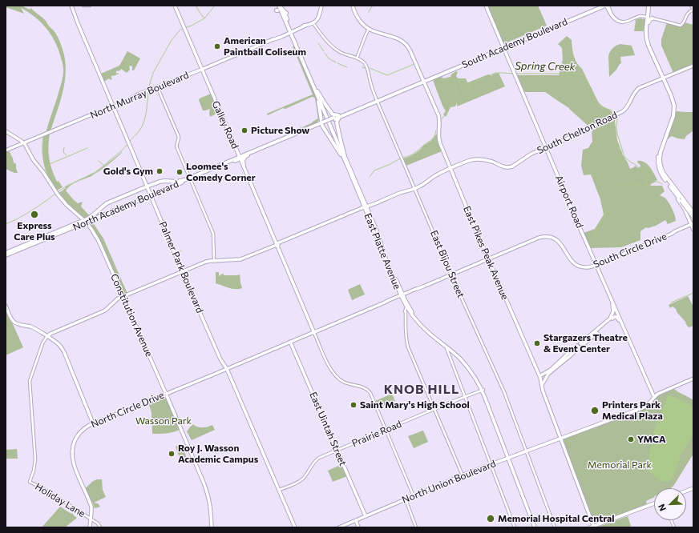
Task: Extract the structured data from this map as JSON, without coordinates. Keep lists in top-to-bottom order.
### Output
{
  "streets": {
    "highway": ["South Academy Boulevard", "North Academy Boulevard", "East Platte Avenue"],
    "main road": [
      "North Murray Boulevard",
      "Galley Road",
      "South Chelton Road",
      "Airport Road",
      "South Circle Drive",
      "East Pikes Peak Avenue",
      "Palmer Park Boulevard",
      "Constitution Avenue",
      "North Circle Drive",
      "East Uintah Street",
      "North Union Boulevard"
    ],
    "street": ["East Bijou Street", "Prairie Road", "Holiday Lane"]
  },
  "crossings": [
    ["South Academy Boulevard", "Airport Road"],
    ["South Academy Boulevard", "East Pikes Peak Avenue"],
    ["North Murray Boulevard", "Galley Road"],
    ["North Murray Boulevard", "East Platte Avenue"],
    ["North Murray Boulevard", "East Bijou Street"],
    ["North Murray Boulevard", "Palmer Park Boulevard"],
    ["North Murray Boulevard", "Constitution Avenue"],
    ["Galley Road", "South Chelton Road"],
    ["Galley Road", "North Academy Boulevard"],
    ["Galley Road", "North Circle Drive"],
    ["South Chelton Road", "Airport Road"],
    ["South Chelton Road", "East Platte Avenue"],
    ["South Chelton Road", "East Pikes Peak Avenue"],
    ["South Chelton Road", "East Bijou Street"],
    ["South Chelton Road", "Palmer Park Boulevard"],
    ["South Chelton Road", "Constitution Avenue"],
    ["South Chelton Road", "Holiday Lane"],
    ["Airport Road", "South Circle Drive"],
    ["North Academy Boulevard", "Palmer Park Boulevard"],
    ["North Academy Boulevard", "Constitution Avenue"],
    ["South Circle Drive", "East Pikes Peak Avenue"],
    ["South Circle Drive", "North Circle Drive"],
    ["East Platte Avenue", "North Circle Drive"],
    ["East Platte Avenue", "Prairie Road"],
    ["East Platte Avenue", "North Union Boulevard"],
    ["East Pikes Peak Avenue", "North Circle Drive"],
    ["East Pikes Peak Avenue", "North Union Boulevard"],
    ["East Bijou Street", "North Circle Drive"],
    ["East Bijou Street", "North Union Boulevard"],
    ["Palmer Park Boulevard", "North Circle Drive"],
    ["Palmer Park Boulevard", "Prairie Road"],
    ["Constitution Avenue", "North Circle Drive"],
    ["North Circle Drive", "East Uintah Street"],
    ["North Circle Drive", "Holiday Lane"],
    ["East Uintah Street", "Prairie Road"],
    ["East Uintah Street", "North Union Boulevard"]
  ],
  "districts": ["KNOB HILL"],
  "water": ["Spring Creek"],
  "parks": ["Wasson Park", "Memorial Park"],
  "places": [
    "American Paintball Coliseum",
    "Picture Show",
    "Gold's Gym",
    "Loomee's Comedy Corner",
    "Express Care Plus",
    "Stargazers Theatre & Event Center",
    "Saint Mary's High School",
    "Printers Park Medical Plaza",
    "YMCA",
    "Roy J. Wasson Academic Campus",
    "Memorial Hospital Central"
  ],
  "north": "bottom left"
}
